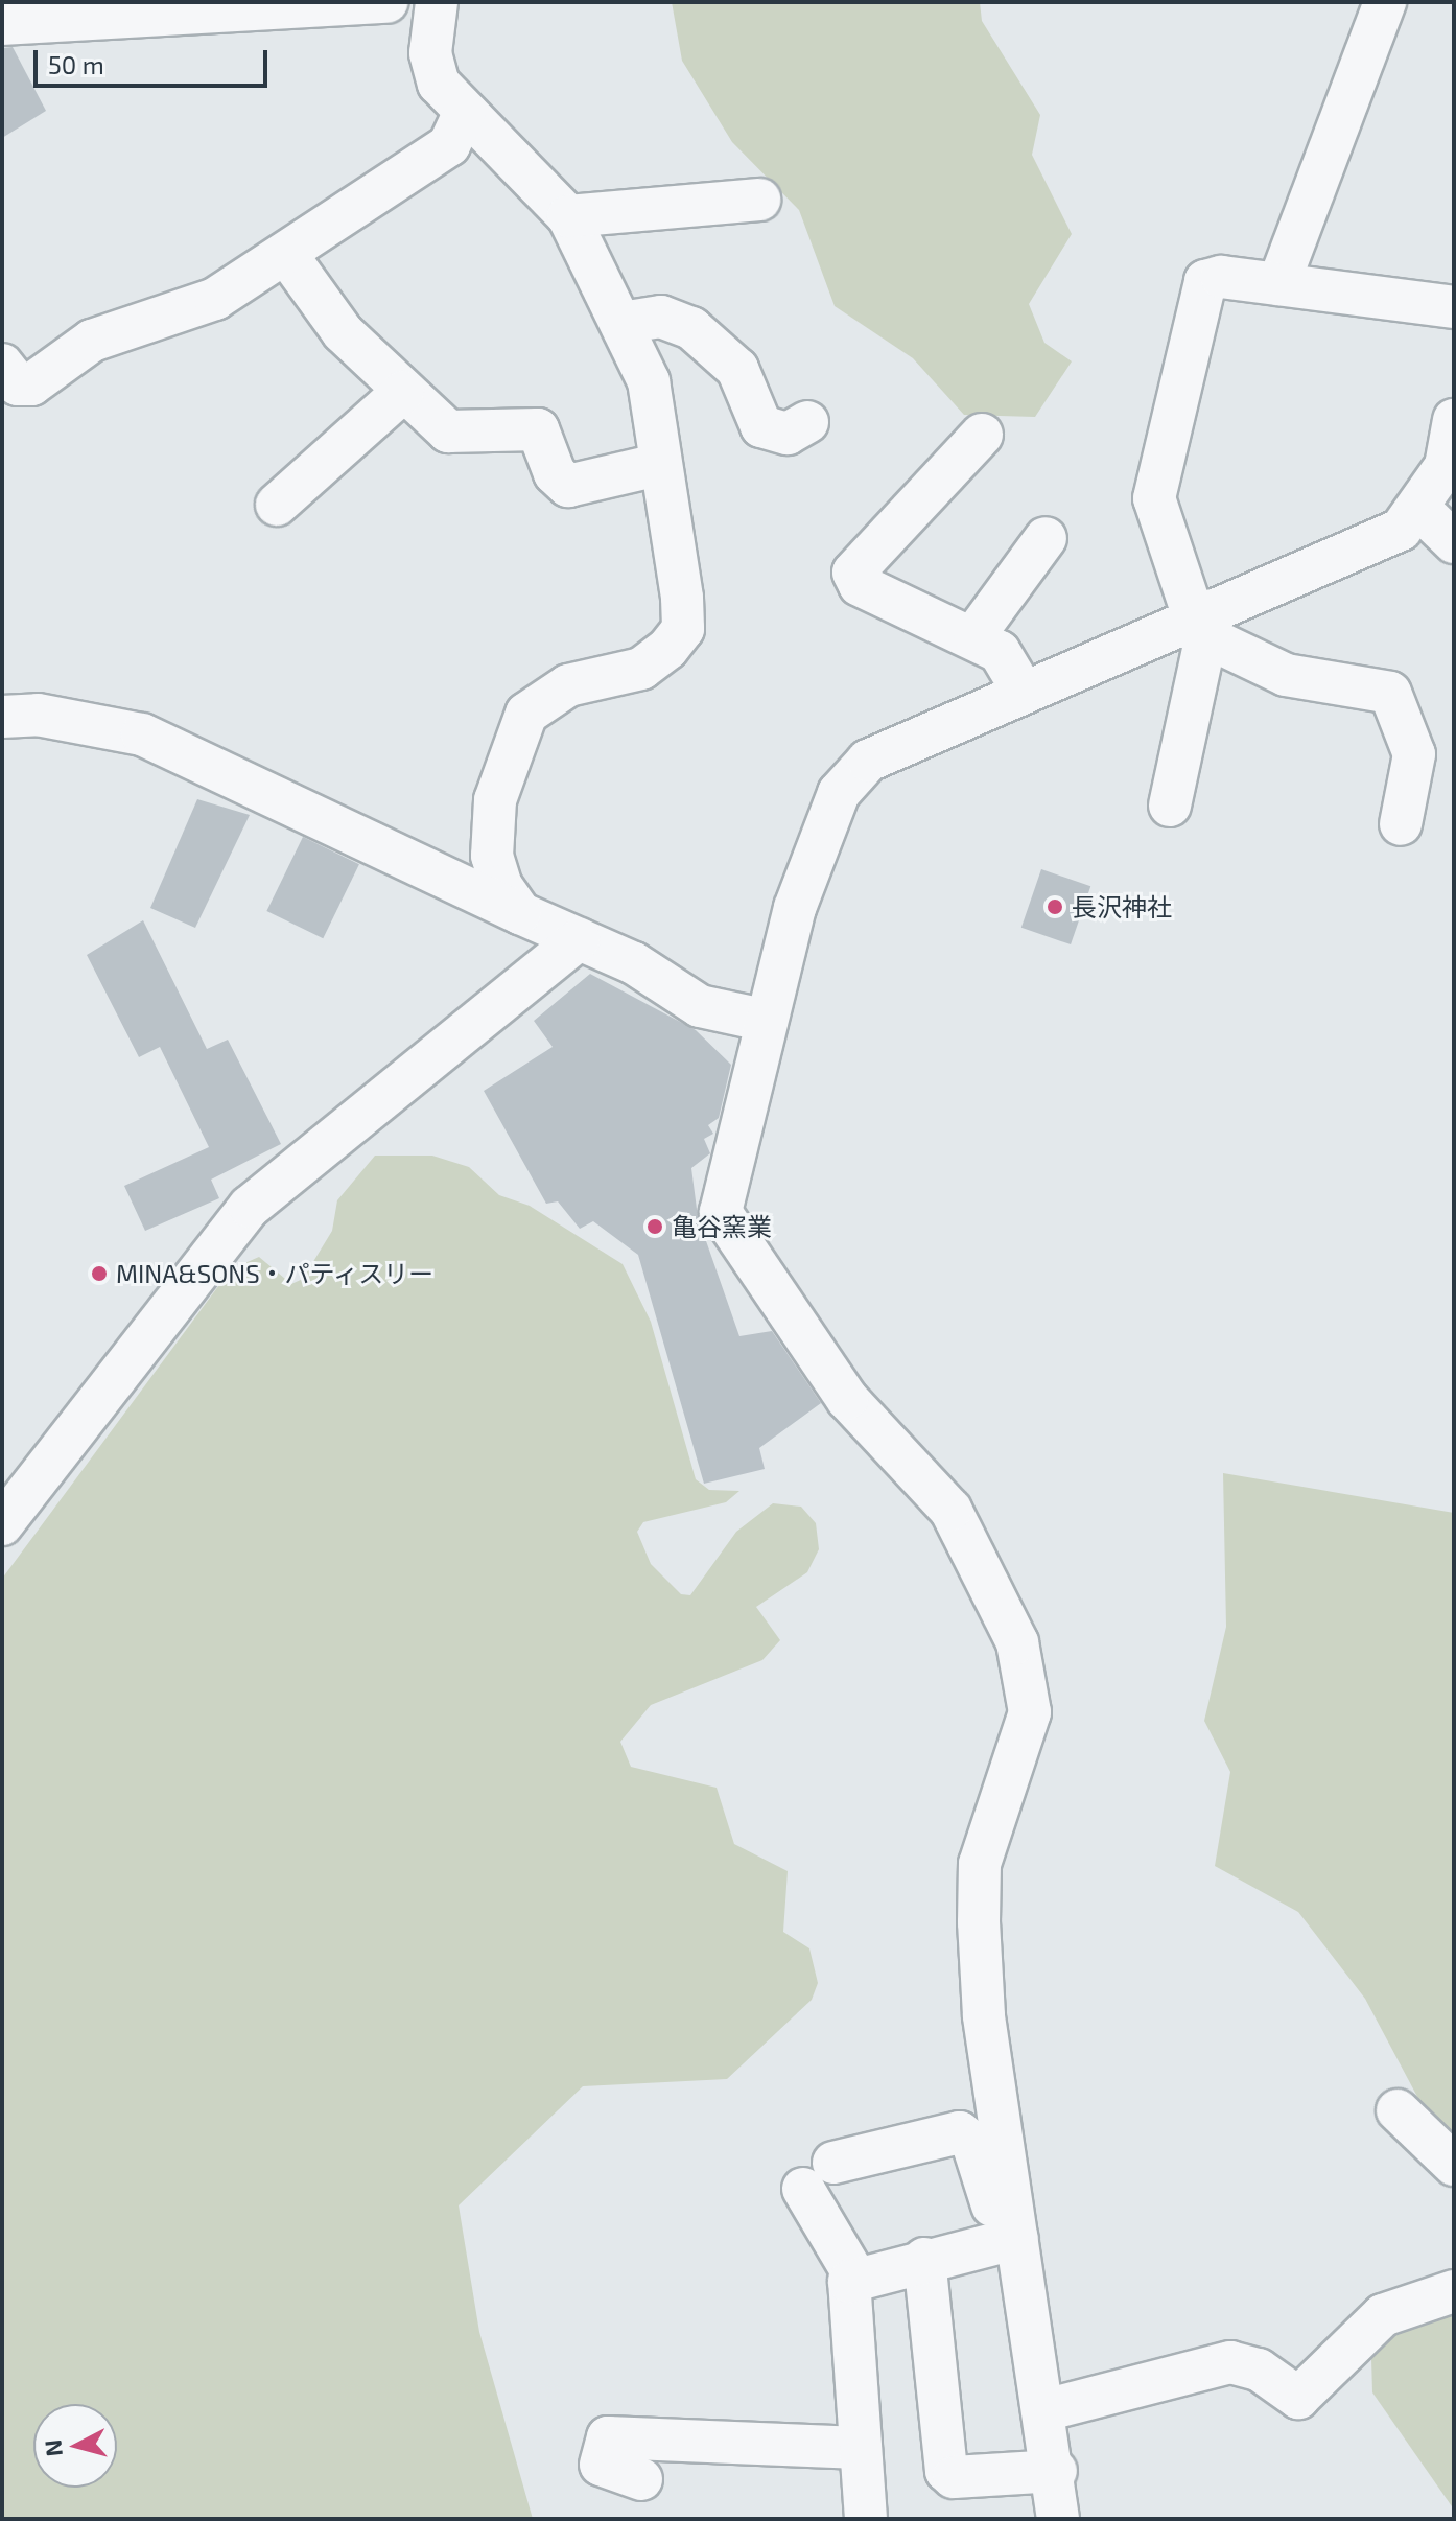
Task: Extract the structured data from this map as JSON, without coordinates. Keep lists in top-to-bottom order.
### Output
{
  "places": ["長沢神社", "亀谷窯業", "MINA&SONS・パティスリー"],
  "scale_bar": "50 m",
  "north": "left"
}
